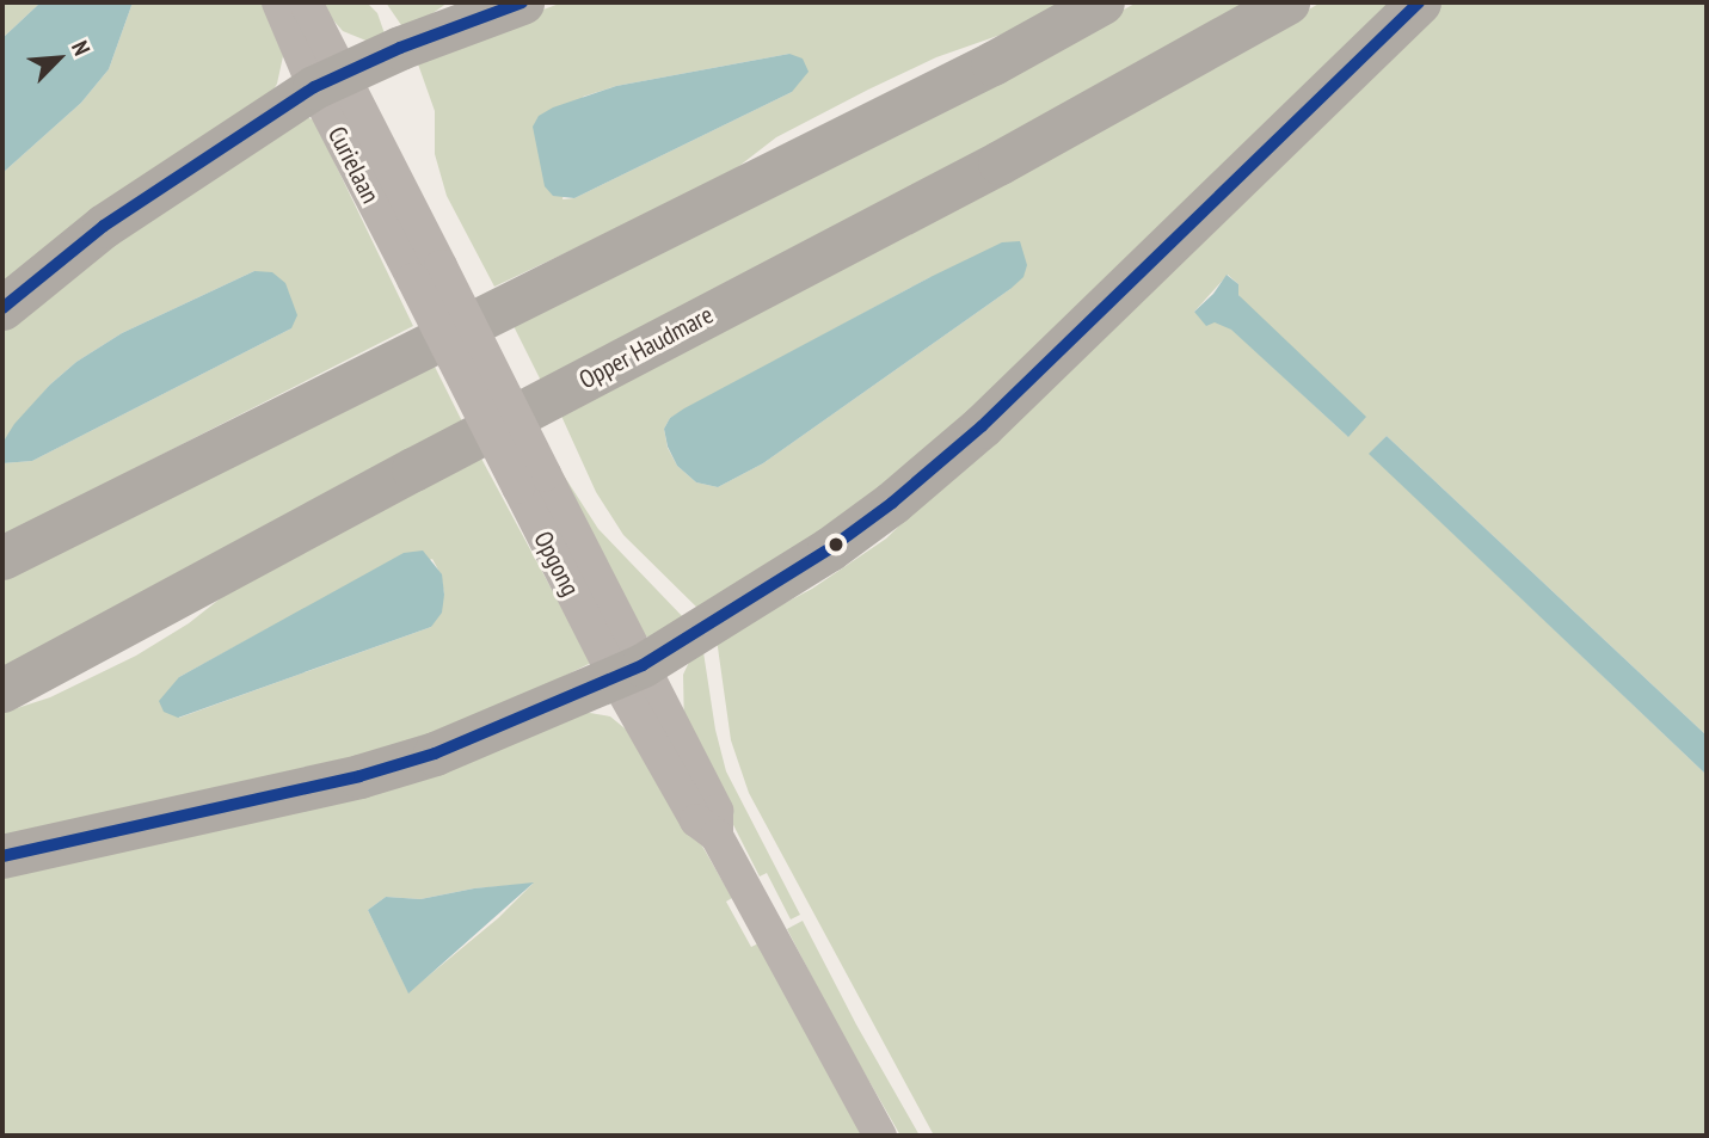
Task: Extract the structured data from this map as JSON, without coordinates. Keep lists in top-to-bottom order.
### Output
{
  "streets": {
    "highway": ["Opper Haudmare"],
    "main road": ["Curielaan", "Opgong"]
  },
  "crossings": [
    ["Curielaan", "Opgong"]
  ],
  "north": "top right"
}
